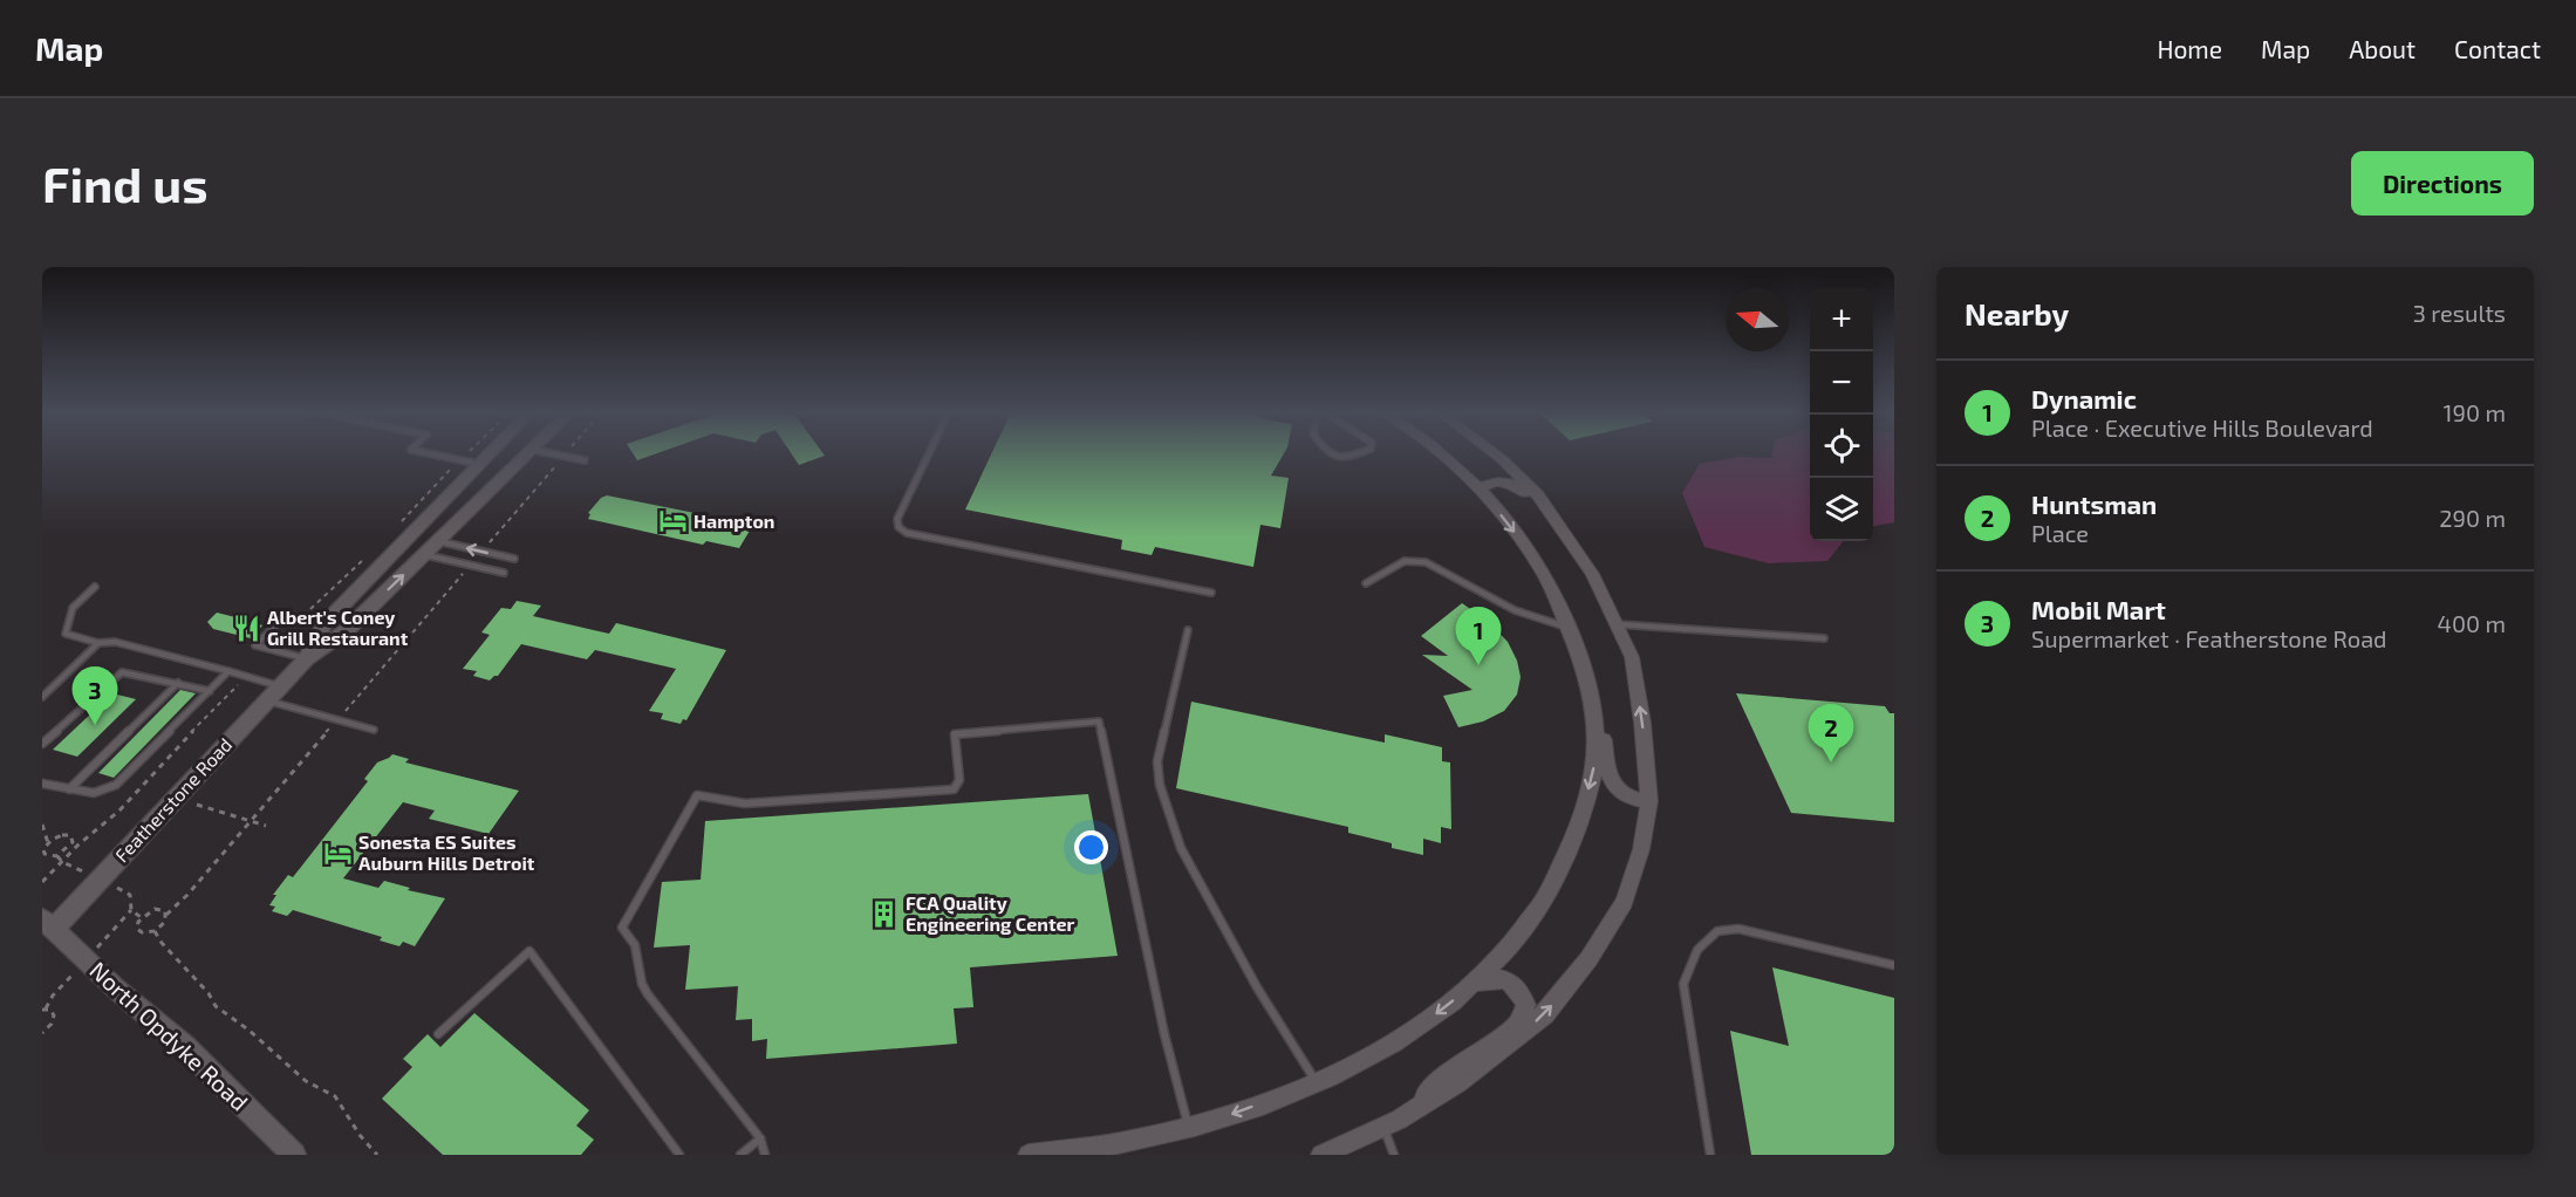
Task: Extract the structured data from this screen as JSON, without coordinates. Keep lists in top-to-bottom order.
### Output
{
  "streets": {
    "main road": ["Featherstone Road", "North Opdyke Road"]
  },
  "crossings": [
    ["Featherstone Road", "North Opdyke Road"]
  ],
  "places": {
    "hotel": ["Hampton", "Sonesta ES Suites Auburn Hills Detroit"],
    "restaurant": ["Albert's Coney Grill Restaurant"],
    "building": ["FCA Quality Engineering Center"]
  },
  "north": "left",
  "page": {
    "header": "Map",
    "nav": [
      "Home",
      "Map",
      "About",
      "Contact"
    ],
    "buttons": "Directions",
    "title": "Find us",
    "heading": ["Nearby", "3 results"],
    "map_buttons": ["+", "−"],
    "list": [
      {
        "mark": "1",
        "name": "Dynamic",
        "note": "Place · Executive Hills Boulevard",
        "value": "190 m"
      },
      {
        "mark": "2",
        "name": "Huntsman",
        "note": "Place",
        "value": "290 m"
      },
      {
        "mark": "3",
        "name": "Mobil Mart",
        "note": "Supermarket · Featherstone Road",
        "value": "400 m"
      }
    ],
    "pins": ["1", "3", "2"]
  }
}
